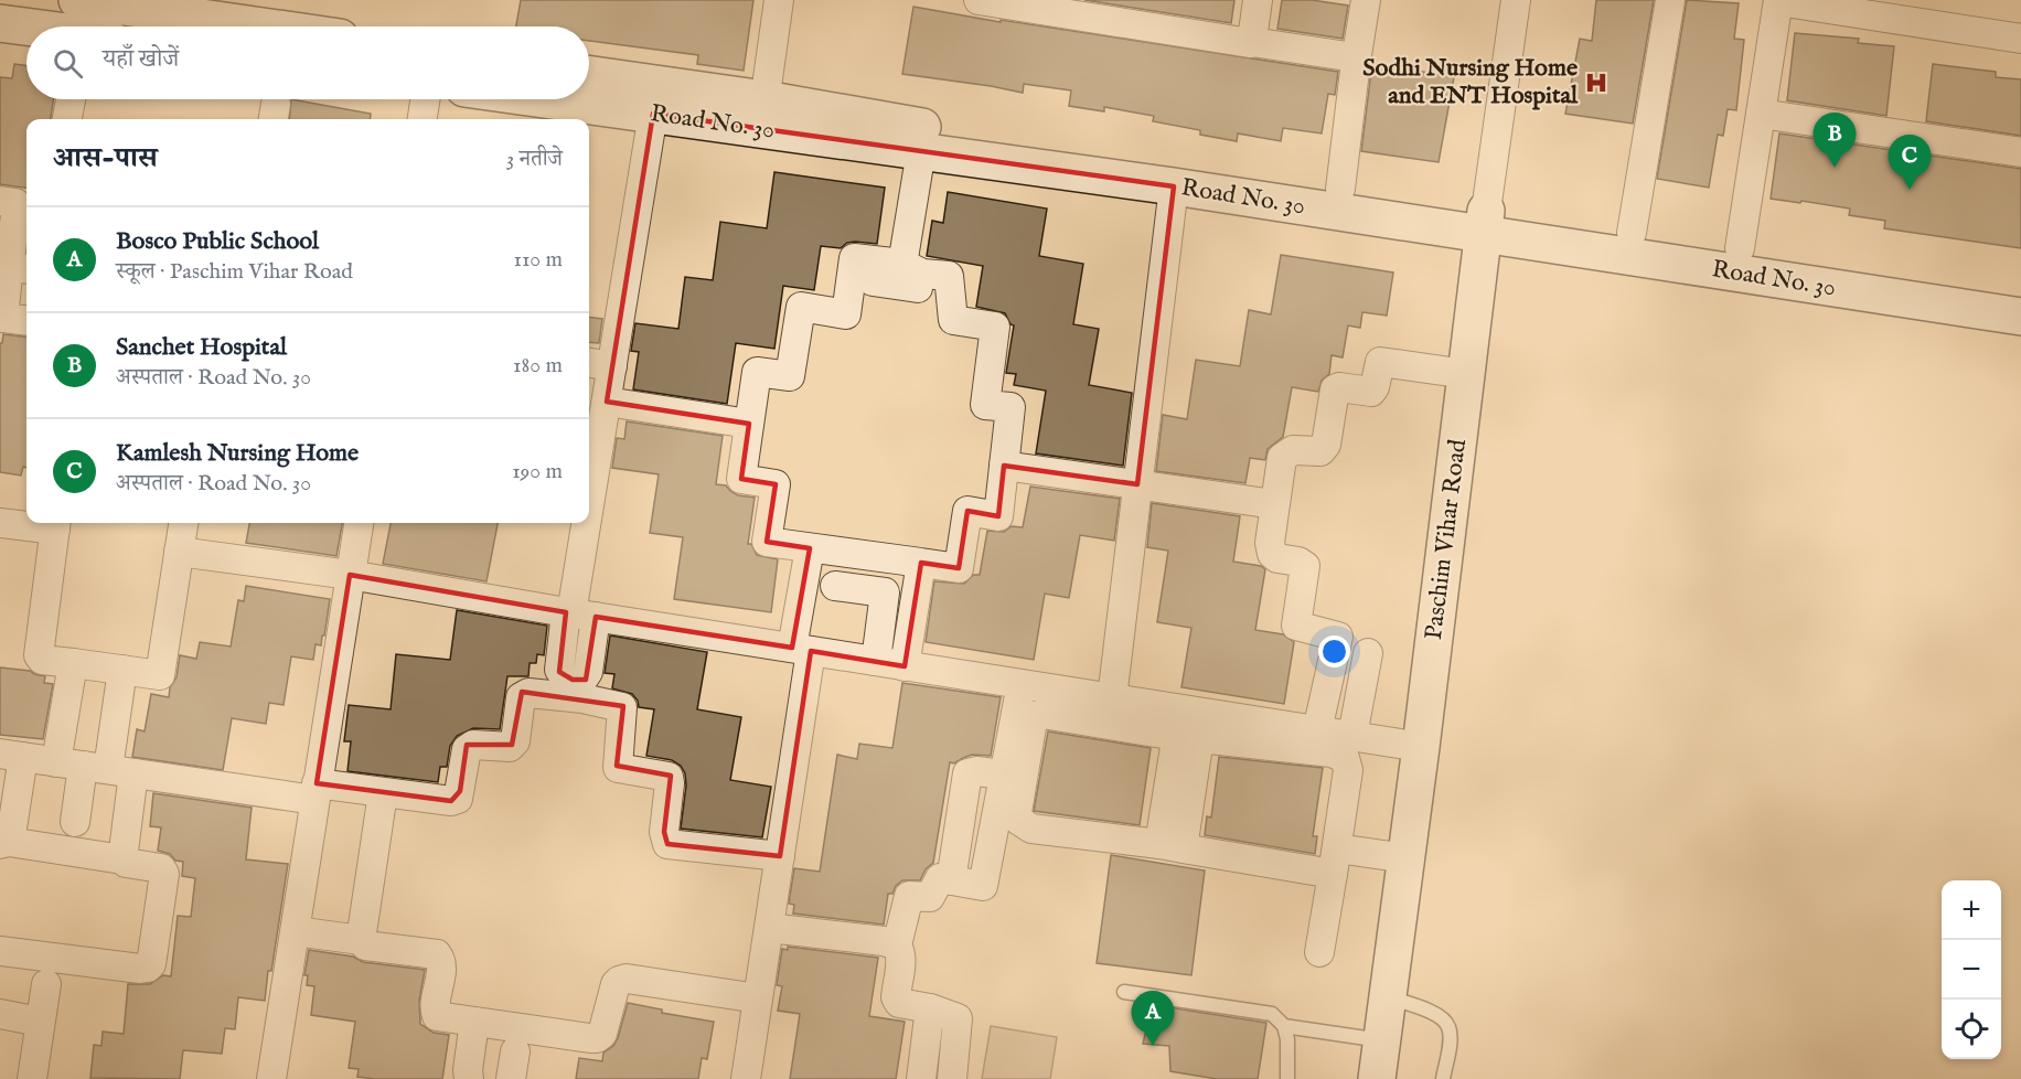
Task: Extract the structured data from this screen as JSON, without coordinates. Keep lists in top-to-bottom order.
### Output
{
  "streets": {
    "street": ["Road No. 30", "Paschim Vihar Road"]
  },
  "crossings": [
    ["Road No. 30", "Paschim Vihar Road"]
  ],
  "places": {
    "hospital": ["Sodhi Nursing Home and ENT Hospital"]
  },
  "page": {
    "search": "यहाँ खोजें",
    "pins": ["B", "C", "A"],
    "heading": ["आस-पास", "3 नतीजे"],
    "list": [
      {
        "mark": "A",
        "name": "Bosco Public School",
        "note": "स्कूल · Paschim Vihar Road",
        "value": "110 m"
      },
      {
        "mark": "B",
        "name": "Sanchet Hospital",
        "note": "अस्पताल · Road No. 30",
        "value": "180 m"
      },
      {
        "mark": "C",
        "name": "Kamlesh Nursing Home",
        "note": "अस्पताल · Road No. 30",
        "value": "190 m"
      }
    ],
    "map_buttons": ["+", "−"]
  }
}
